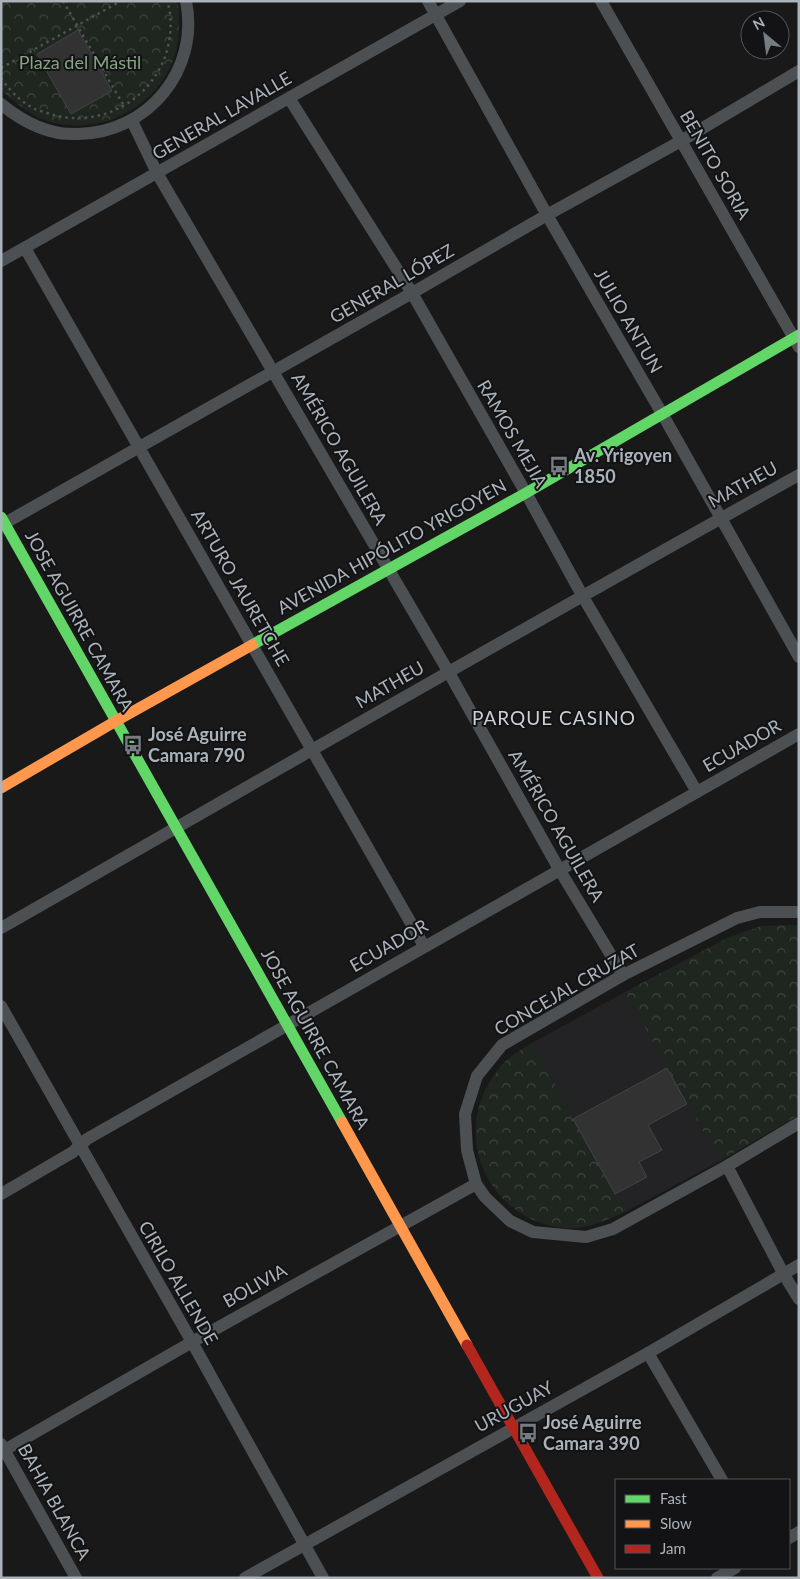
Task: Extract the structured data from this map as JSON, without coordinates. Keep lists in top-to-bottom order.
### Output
{
  "streets": {
    "main road": ["AVENIDA HIPÓLITO YRIGOYEN", "JOSE AGUIRRE CAMARA"],
    "street": [
      "GENERAL LAVALLE",
      "BENITO SORIA",
      "GENERAL LÓPEZ",
      "JULIO ANTUN",
      "RAMOS MEJIA",
      "AMÉRICO AGUILERA",
      "MATHEU",
      "ARTURO JAURETCHE",
      "ECUADOR",
      "CONCEJAL CRUZAT",
      "CIRILO ALLENDE",
      "BOLIVIA",
      "URUGUAY",
      "BAHIA BLANCA"
    ]
  },
  "crossings": [
    ["GENERAL LAVALLE", "JULIO ANTUN"],
    ["GENERAL LAVALLE", "RAMOS MEJIA"],
    ["GENERAL LAVALLE", "AMÉRICO AGUILERA"],
    ["GENERAL LAVALLE", "ARTURO JAURETCHE"],
    ["BENITO SORIA", "GENERAL LÓPEZ"],
    ["BENITO SORIA", "AVENIDA HIPÓLITO YRIGOYEN"],
    ["GENERAL LÓPEZ", "JULIO ANTUN"],
    ["GENERAL LÓPEZ", "RAMOS MEJIA"],
    ["GENERAL LÓPEZ", "AMÉRICO AGUILERA"],
    ["GENERAL LÓPEZ", "ARTURO JAURETCHE"],
    ["GENERAL LÓPEZ", "JOSE AGUIRRE CAMARA"],
    ["JULIO ANTUN", "MATHEU"],
    ["JULIO ANTUN", "AVENIDA HIPÓLITO YRIGOYEN"],
    ["RAMOS MEJIA", "MATHEU"],
    ["RAMOS MEJIA", "AVENIDA HIPÓLITO YRIGOYEN"],
    ["RAMOS MEJIA", "ECUADOR"],
    ["AMÉRICO AGUILERA", "MATHEU"],
    ["AMÉRICO AGUILERA", "AVENIDA HIPÓLITO YRIGOYEN"],
    ["AMÉRICO AGUILERA", "ECUADOR"],
    ["AMÉRICO AGUILERA", "CONCEJAL CRUZAT"],
    ["MATHEU", "ARTURO JAURETCHE"],
    ["MATHEU", "JOSE AGUIRRE CAMARA"],
    ["AVENIDA HIPÓLITO YRIGOYEN", "ARTURO JAURETCHE"],
    ["AVENIDA HIPÓLITO YRIGOYEN", "JOSE AGUIRRE CAMARA"],
    ["ARTURO JAURETCHE", "ECUADOR"],
    ["JOSE AGUIRRE CAMARA", "ECUADOR"],
    ["JOSE AGUIRRE CAMARA", "BOLIVIA"],
    ["JOSE AGUIRRE CAMARA", "URUGUAY"],
    ["ECUADOR", "CIRILO ALLENDE"],
    ["CONCEJAL CRUZAT", "BOLIVIA"],
    ["CIRILO ALLENDE", "BOLIVIA"],
    ["CIRILO ALLENDE", "URUGUAY"],
    ["BOLIVIA", "BAHIA BLANCA"]
  ],
  "districts": ["PARQUE CASINO"],
  "parks": ["Plaza del Mástil"],
  "places": {
    "bus stop": ["Av. Yrigoyen 1850", "José Aguirre Camara 790", "José Aguirre Camara 390"]
  },
  "legend": ["Fast", "Slow", "Jam"],
  "north": "top left"
}
